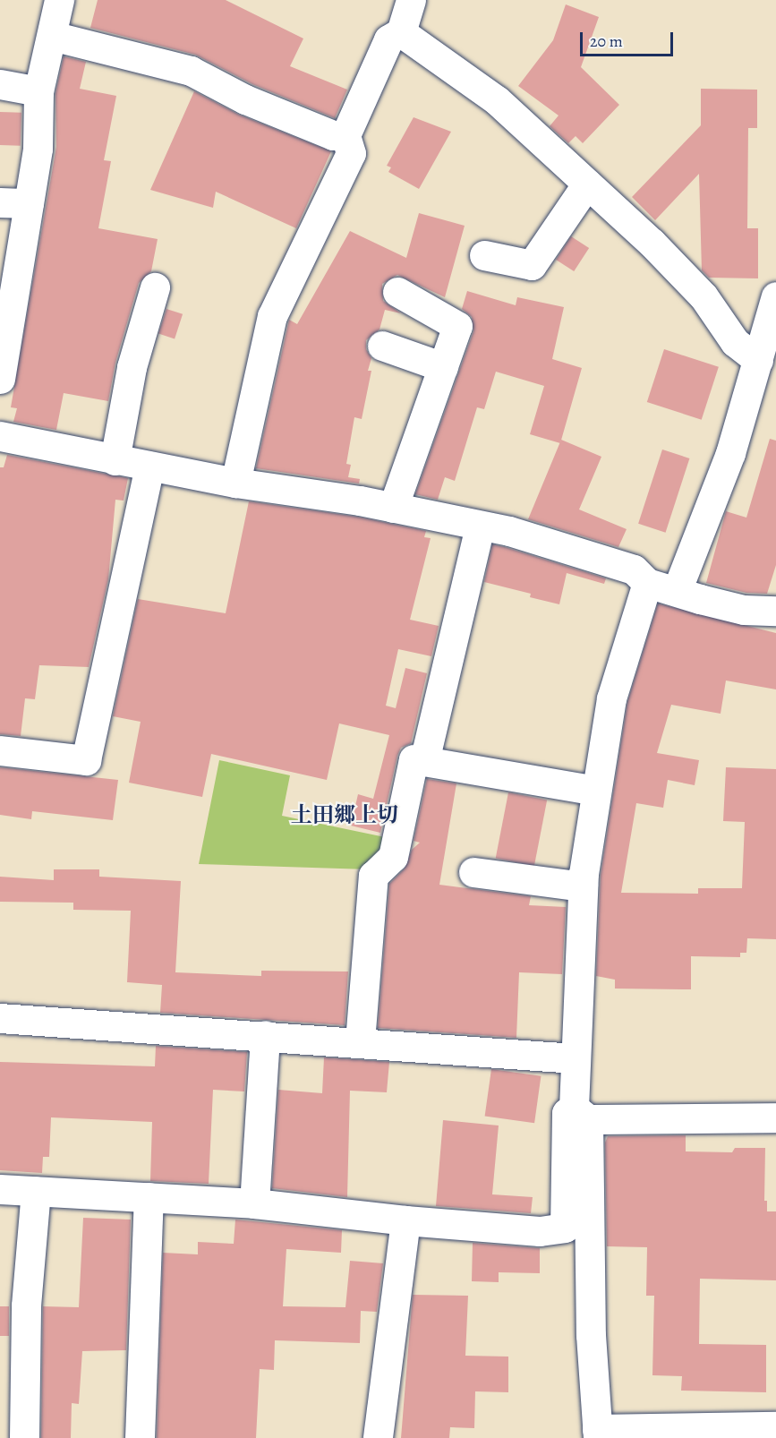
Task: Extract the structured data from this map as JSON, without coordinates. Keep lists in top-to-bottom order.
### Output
{
  "districts": ["土田郷上切"],
  "scale_bar": "20 m"
}
